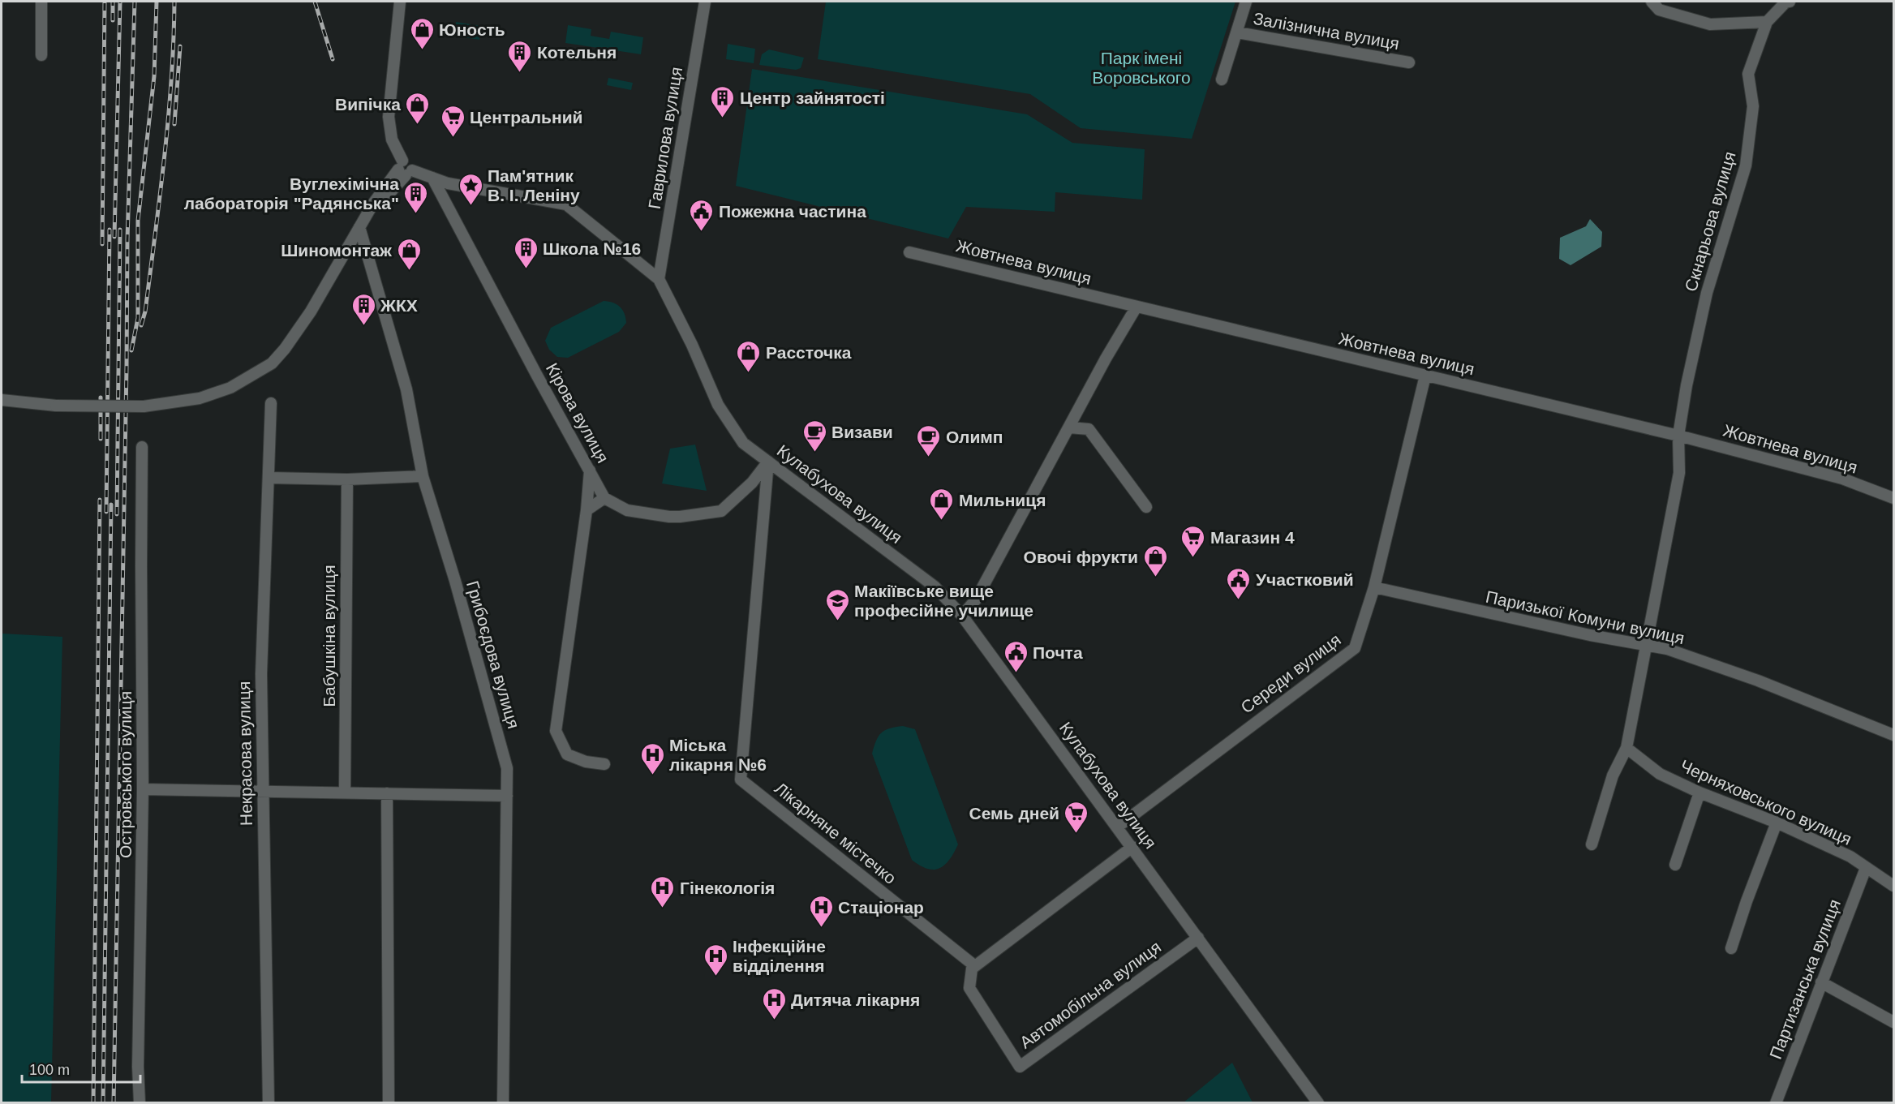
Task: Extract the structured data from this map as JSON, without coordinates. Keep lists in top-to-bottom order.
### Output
{
  "streets": {
    "street": [
      "Залізнична вулиця",
      "Гаврилова вулиця",
      "Скнарьова вулиця",
      "Жовтнева вулиця",
      "Кірова вулиця",
      "Кулабухова вулиця",
      "Паризької Комуни вулиця",
      "Бабушкіна вулиця",
      "Грибоєдова вулиця",
      "Середи вулиця",
      "Некрасова вулиця",
      "Островського вулиця",
      "Черняховського вулиця",
      "Лікарняне містечко",
      "Партизанська вулиця",
      "Автомобільна вулиця"
    ]
  },
  "crossings": [
    ["Гаврилова вулиця", "Кулабухова вулиця"],
    ["Скнарьова вулиця", "Жовтнева вулиця"],
    ["Скнарьова вулиця", "Паризької Комуни вулиця"],
    ["Скнарьова вулиця", "Черняховського вулиця"],
    ["Жовтнева вулиця", "Середи вулиця"],
    ["Кірова вулиця", "Кулабухова вулиця"],
    ["Кулабухова вулиця", "Середи вулиця"],
    ["Кулабухова вулиця", "Лікарняне містечко"],
    ["Кулабухова вулиця", "Автомобільна вулиця"],
    ["Паризької Комуни вулиця", "Середи вулиця"],
    ["Черняховського вулиця", "Партизанська вулиця"],
    ["Лікарняне містечко", "Автомобільна вулиця"]
  ],
  "parks": ["Парк імені Воровського"],
  "places": {
    "shop": [
      "Юность",
      "Випічка",
      "Шиномонтаж",
      "Рассточка",
      "Мильниця",
      "Овочі фрукти"
    ],
    "building": [
      "Котельня",
      "Центр зайнятості",
      "Вуглехімічна лабораторія \"Радянська\"",
      "Школа №16",
      "ЖКХ"
    ],
    "supermarket": ["Центральний", "Магазин 4", "Семь дней"],
    "place": ["Пам'ятник В. І. Леніну"],
    "public building": ["Пожежна частина", "Участковий", "Почта"],
    "cafe": ["Визави", "Олимп"],
    "school or university": ["Макіївське вище професійне училище"],
    "hospital": [
      "Міська лікарня №6",
      "Гінекологія",
      "Стаціонар",
      "Інфекційне відділення",
      "Дитяча лікарня"
    ]
  },
  "scale_bar": "100 m"
}
